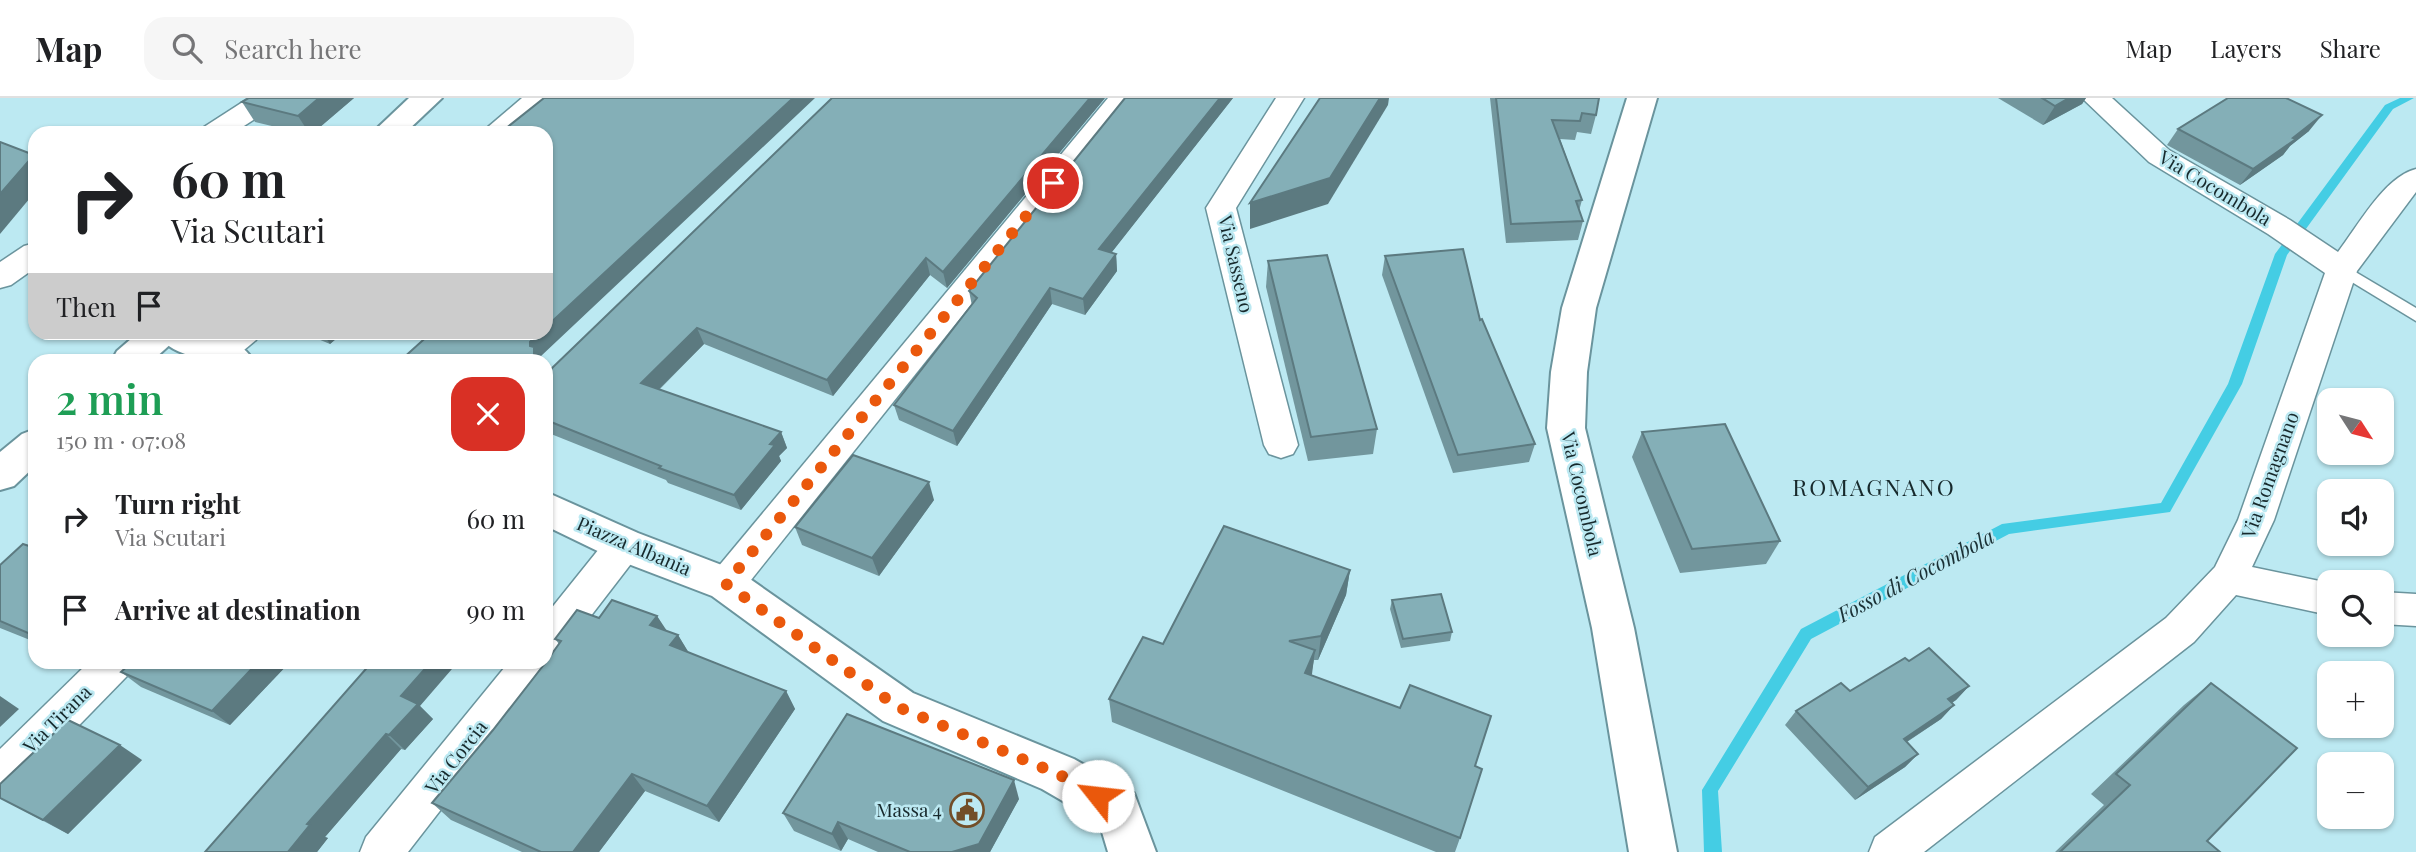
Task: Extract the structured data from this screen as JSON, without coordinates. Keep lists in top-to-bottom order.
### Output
{
  "streets": {
    "street": [
      "Via Cocombola",
      "Via Sasseno",
      "Via Romagnano",
      "Piazza Albania",
      "Via Tirana",
      "Via Corcia"
    ]
  },
  "crossings": [
    ["Via Cocombola", "Via Romagnano"]
  ],
  "districts": ["ROMAGNANO"],
  "water": ["Fosso di Cocombola"],
  "places": {
    "public building": ["Massa 4"]
  },
  "north": "bottom right",
  "page": {
    "header": "Map",
    "search": "Search here",
    "nav": ["Map", "Layers", "Share"],
    "turn": ["60 m", "Via Scutari"],
    "then": "Then",
    "heading": ["2 min", "150 m · 07:08"],
    "map_buttons": ["+", "−"],
    "list": [
      {
        "name": "Turn right",
        "note": "Via Scutari",
        "value": "60 m"
      },
      {
        "name": "Arrive at destination",
        "value": "90 m"
      }
    ]
  }
}
